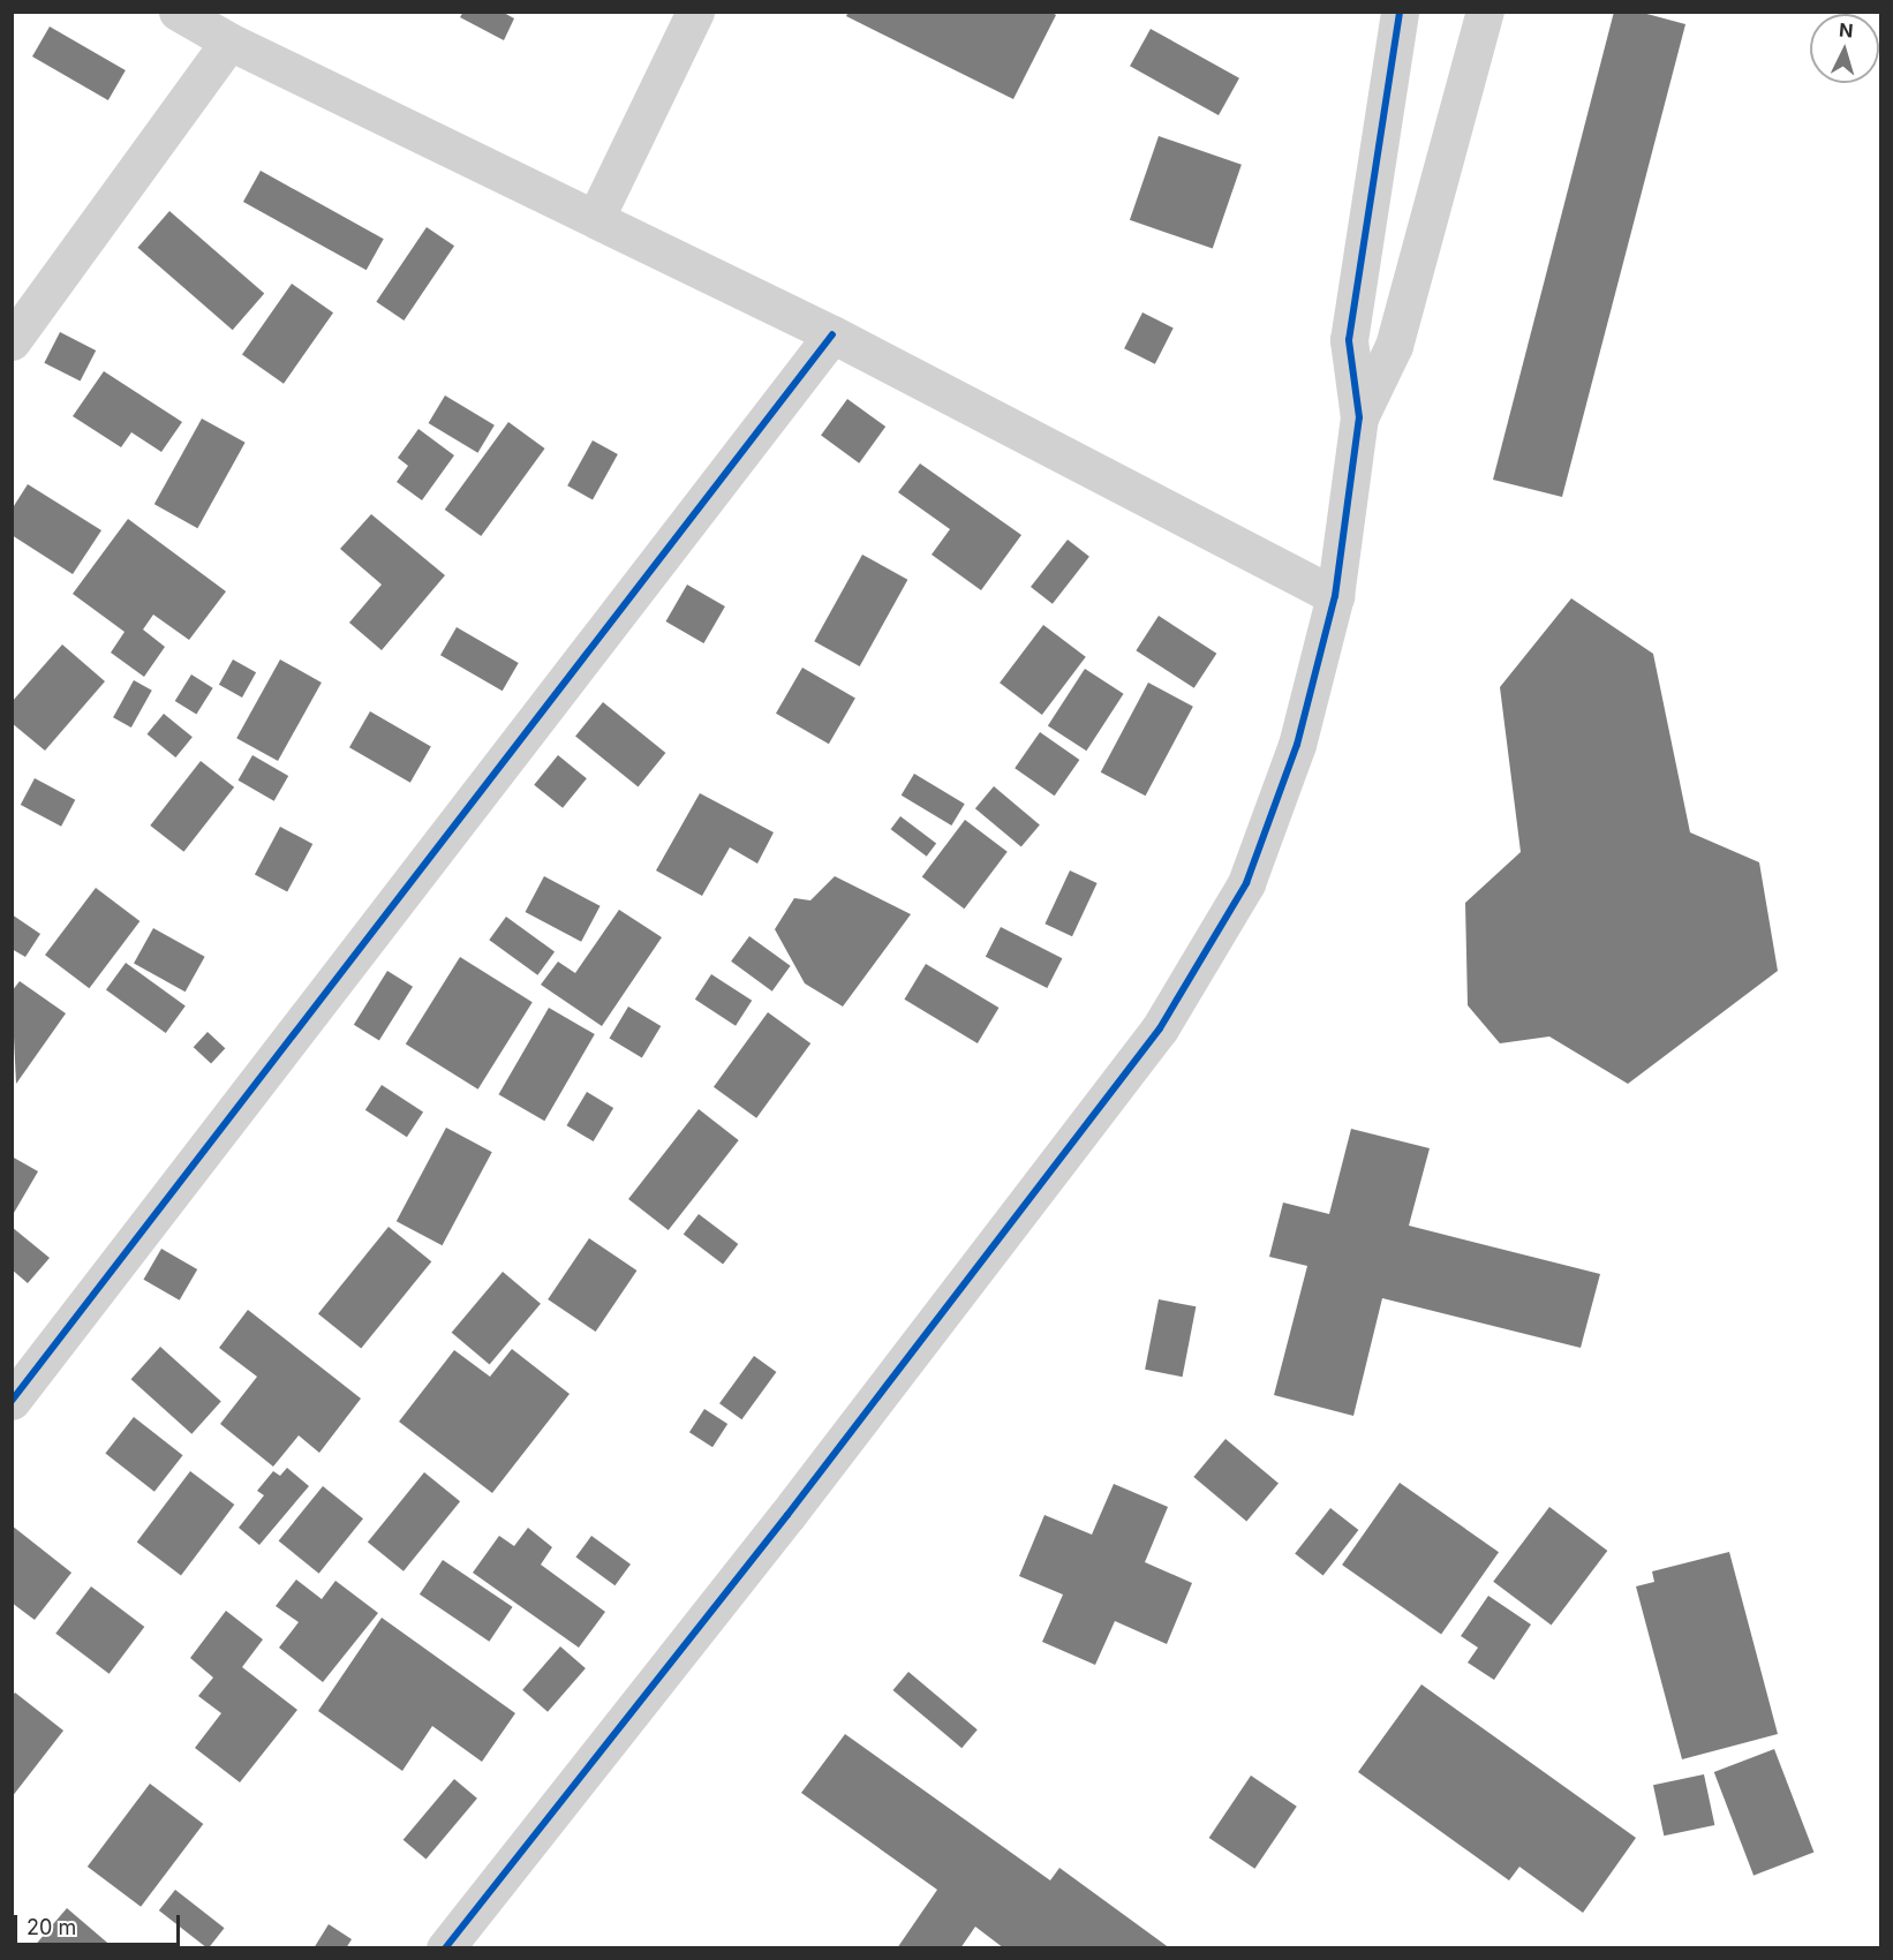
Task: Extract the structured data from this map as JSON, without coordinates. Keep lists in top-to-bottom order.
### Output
{
  "scale_bar": "20 m",
  "north": "top"
}
